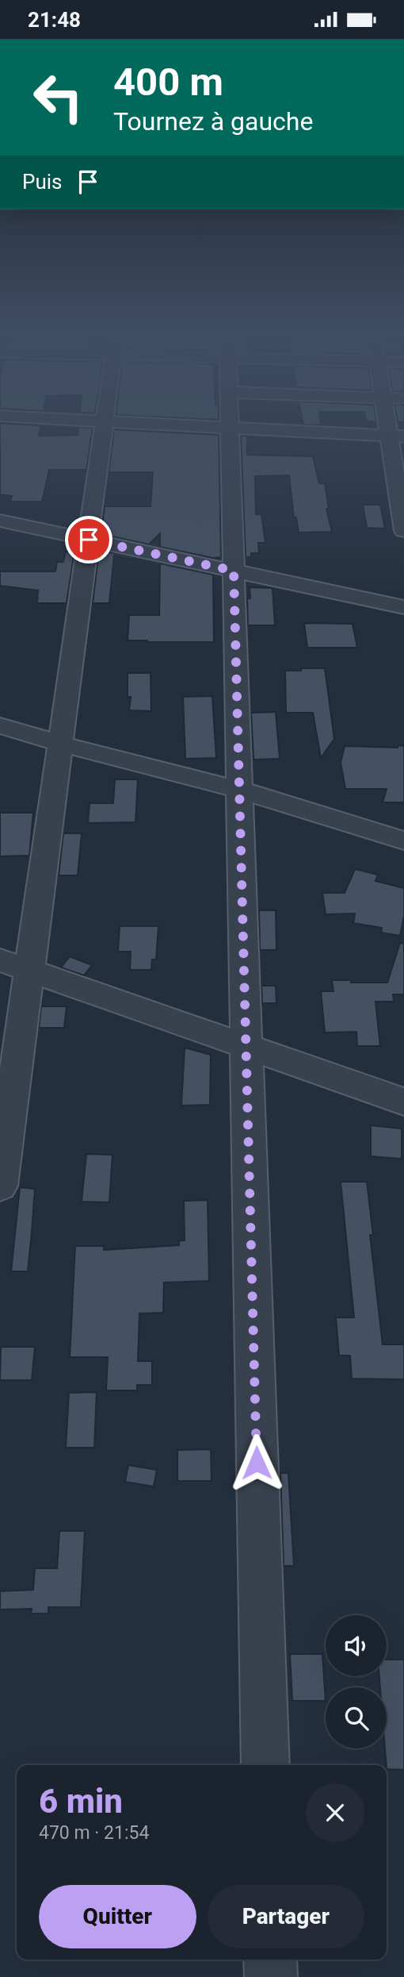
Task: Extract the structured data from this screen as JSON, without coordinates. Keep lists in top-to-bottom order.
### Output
{
  "page": {
    "status": "21:48",
    "turn": ["400 m", "Tournez à gauche"],
    "then": "Puis",
    "heading": ["6 min", "470 m · 21:54"],
    "buttons": ["Quitter", "Partager"]
  }
}
